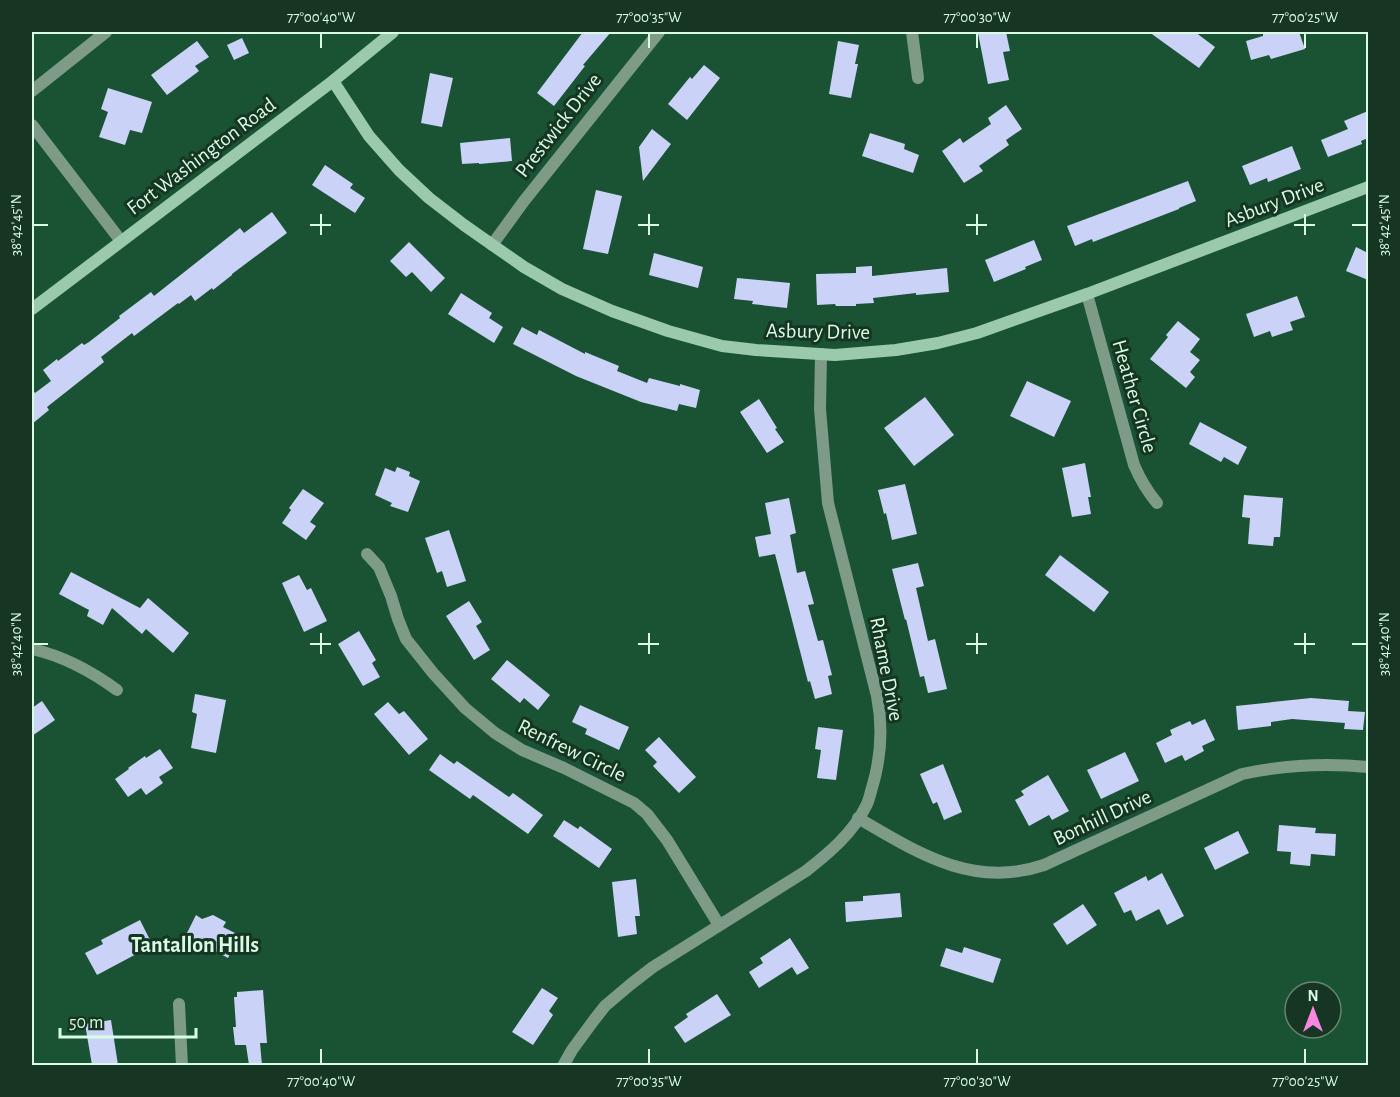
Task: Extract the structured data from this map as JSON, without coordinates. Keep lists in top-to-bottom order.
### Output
{
  "streets": {
    "street": [
      "Prestwick Drive",
      "Fort Washington Road",
      "Asbury Drive",
      "Heather Circle",
      "Rhame Drive",
      "Renfrew Circle",
      "Bonhill Drive"
    ]
  },
  "crossings": [
    ["Prestwick Drive", "Asbury Drive"],
    ["Fort Washington Road", "Asbury Drive"],
    ["Asbury Drive", "Heather Circle"],
    ["Asbury Drive", "Rhame Drive"],
    ["Rhame Drive", "Renfrew Circle"],
    ["Rhame Drive", "Bonhill Drive"]
  ],
  "districts": ["Tantallon Hills"],
  "scale_bar": "50 m",
  "north": "top",
  "coordinates": [
    "77°00'40\"W",
    "77°00'35\"W",
    "77°00'30\"W",
    "77°00'25\"W",
    "38°42'45\"N",
    "38°42'40\"N"
  ]
}
